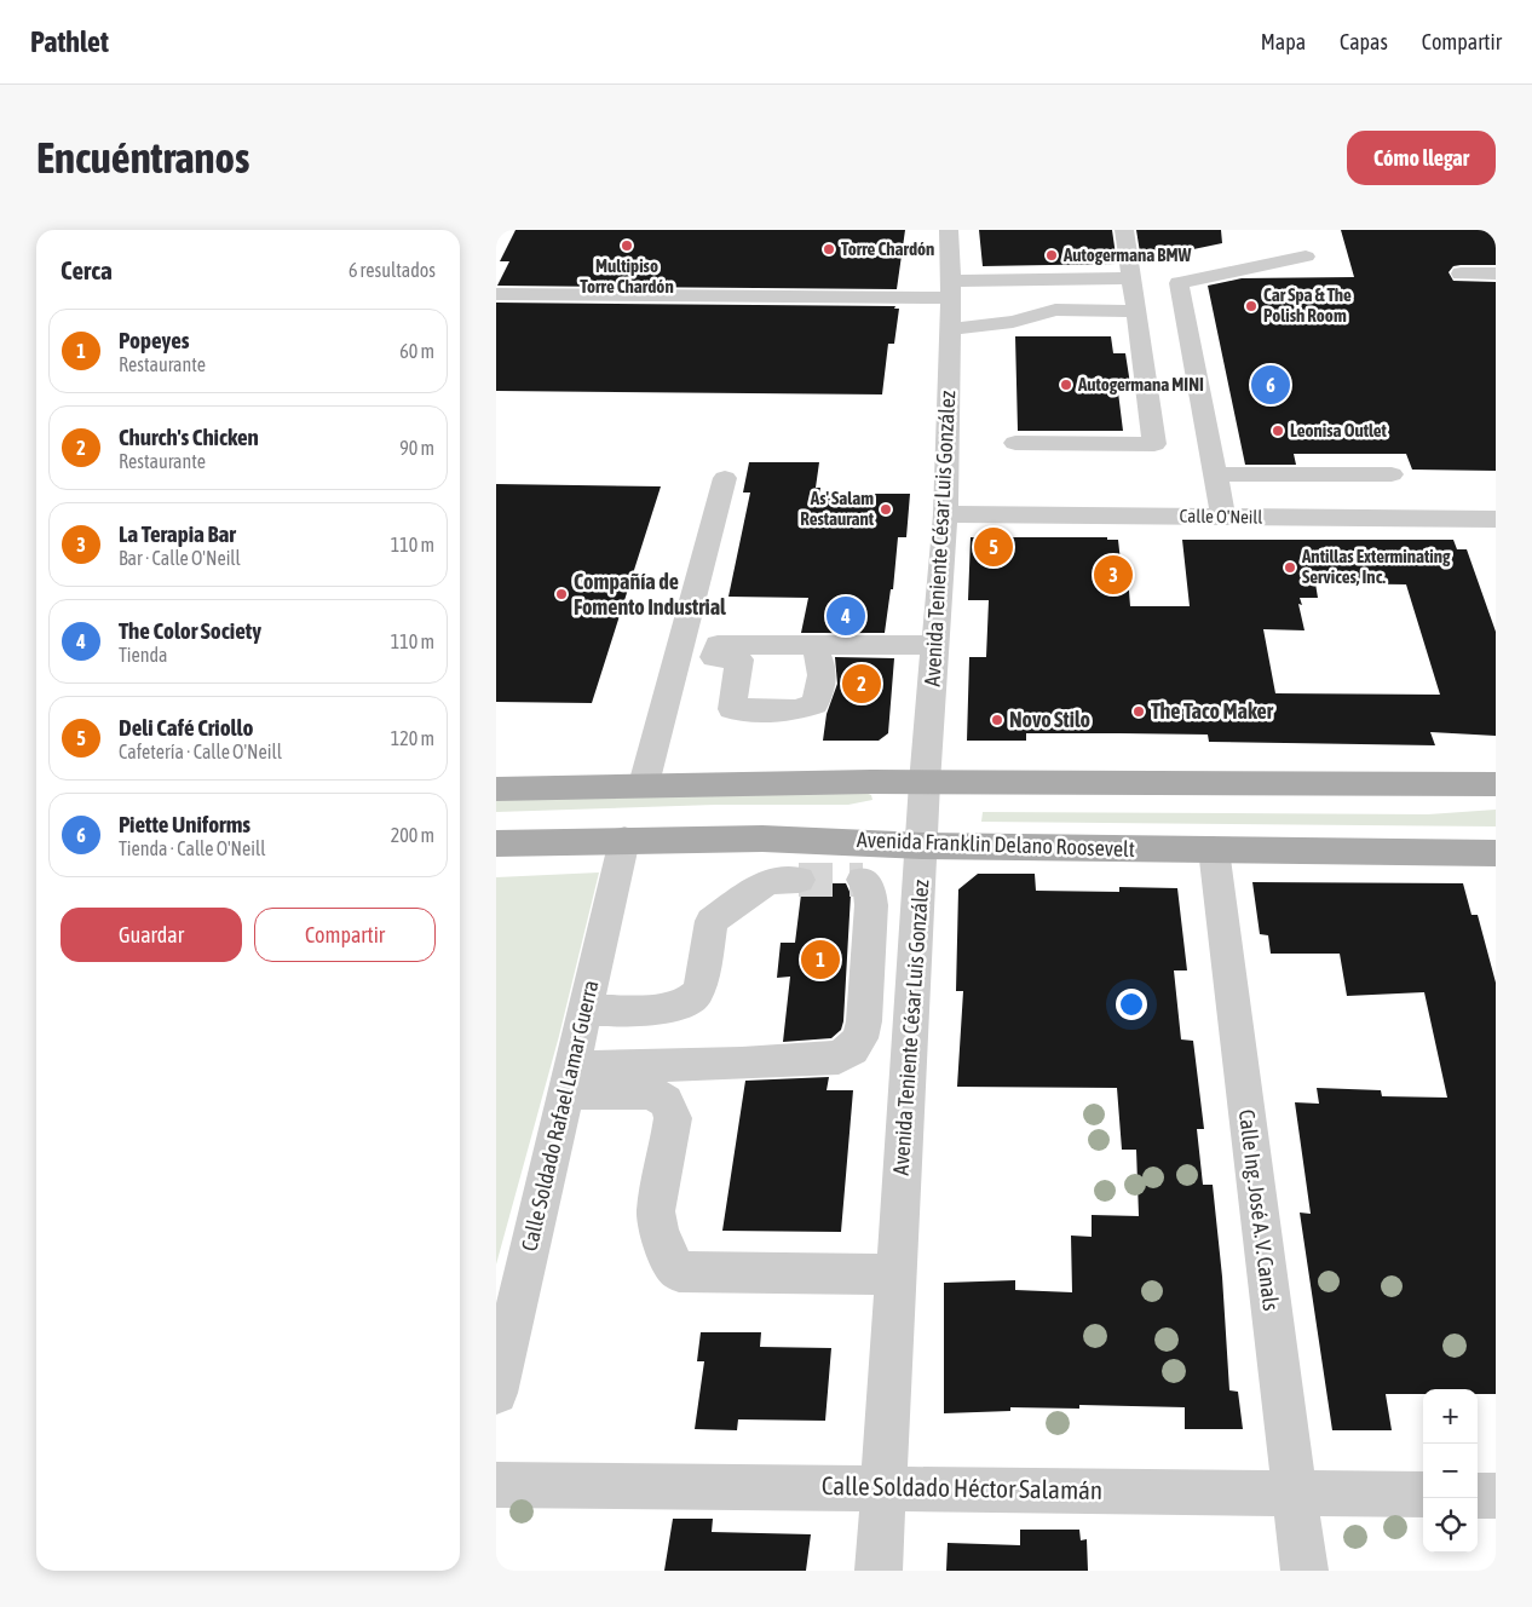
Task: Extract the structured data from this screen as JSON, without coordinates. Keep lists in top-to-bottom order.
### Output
{
  "streets": {
    "main road": ["Avenida Franklin Delano Roosevelt"],
    "street": [
      "Calle O'Neill",
      "Avenida Teniente César Luis González",
      "Calle Soldado Rafael Lamar Guerra",
      "Calle Ing. José A. V. Canals",
      "Calle Soldado Héctor Salamán"
    ]
  },
  "crossings": [
    ["Calle O'Neill", "Avenida Teniente César Luis González"],
    ["Avenida Teniente César Luis González", "Avenida Franklin Delano Roosevelt"],
    ["Avenida Teniente César Luis González", "Calle Soldado Héctor Salamán"],
    ["Avenida Franklin Delano Roosevelt", "Calle Soldado Rafael Lamar Guerra"],
    ["Avenida Franklin Delano Roosevelt", "Calle Ing. José A. V. Canals"],
    ["Calle Ing. José A. V. Canals", "Calle Soldado Héctor Salamán"]
  ],
  "places": [
    "Multipiso Torre Chardón",
    "Torre Chardón",
    "Autogermana BMW",
    "Car Spa & The Polish Room",
    "Autogermana MINI",
    "Leonisa Outlet",
    "As' Salam Restaurant",
    "Antillas Exterminating Services, Inc.",
    "Compañía de Fomento Industrial",
    "The Taco Maker",
    "Novo Stilo"
  ],
  "page": {
    "header": "Pathlet",
    "nav": ["Mapa", "Capas", "Compartir"],
    "buttons": [
      "Cómo llegar",
      ["Guardar", "Compartir"]
    ],
    "title": "Encuéntranos",
    "heading": ["Cerca", "6 resultados"],
    "list": [
      {
        "mark": "1",
        "name": "Popeyes",
        "note": "Restaurante",
        "value": "60 m"
      },
      {
        "mark": "2",
        "name": "Church's Chicken",
        "note": "Restaurante",
        "value": "90 m"
      },
      {
        "mark": "3",
        "name": "La Terapia Bar",
        "note": "Bar · Calle O'Neill",
        "value": "110 m"
      },
      {
        "mark": "4",
        "name": "The Color Society",
        "note": "Tienda",
        "value": "110 m"
      },
      {
        "mark": "5",
        "name": "Deli Café Criollo",
        "note": "Cafetería · Calle O'Neill",
        "value": "120 m"
      },
      {
        "mark": "6",
        "name": "Piette Uniforms",
        "note": "Tienda · Calle O'Neill",
        "value": "200 m"
      }
    ],
    "pins": [
      "6",
      "5",
      "3",
      "4",
      "2",
      "1"
    ],
    "map_buttons": ["+", "−"]
  }
}
